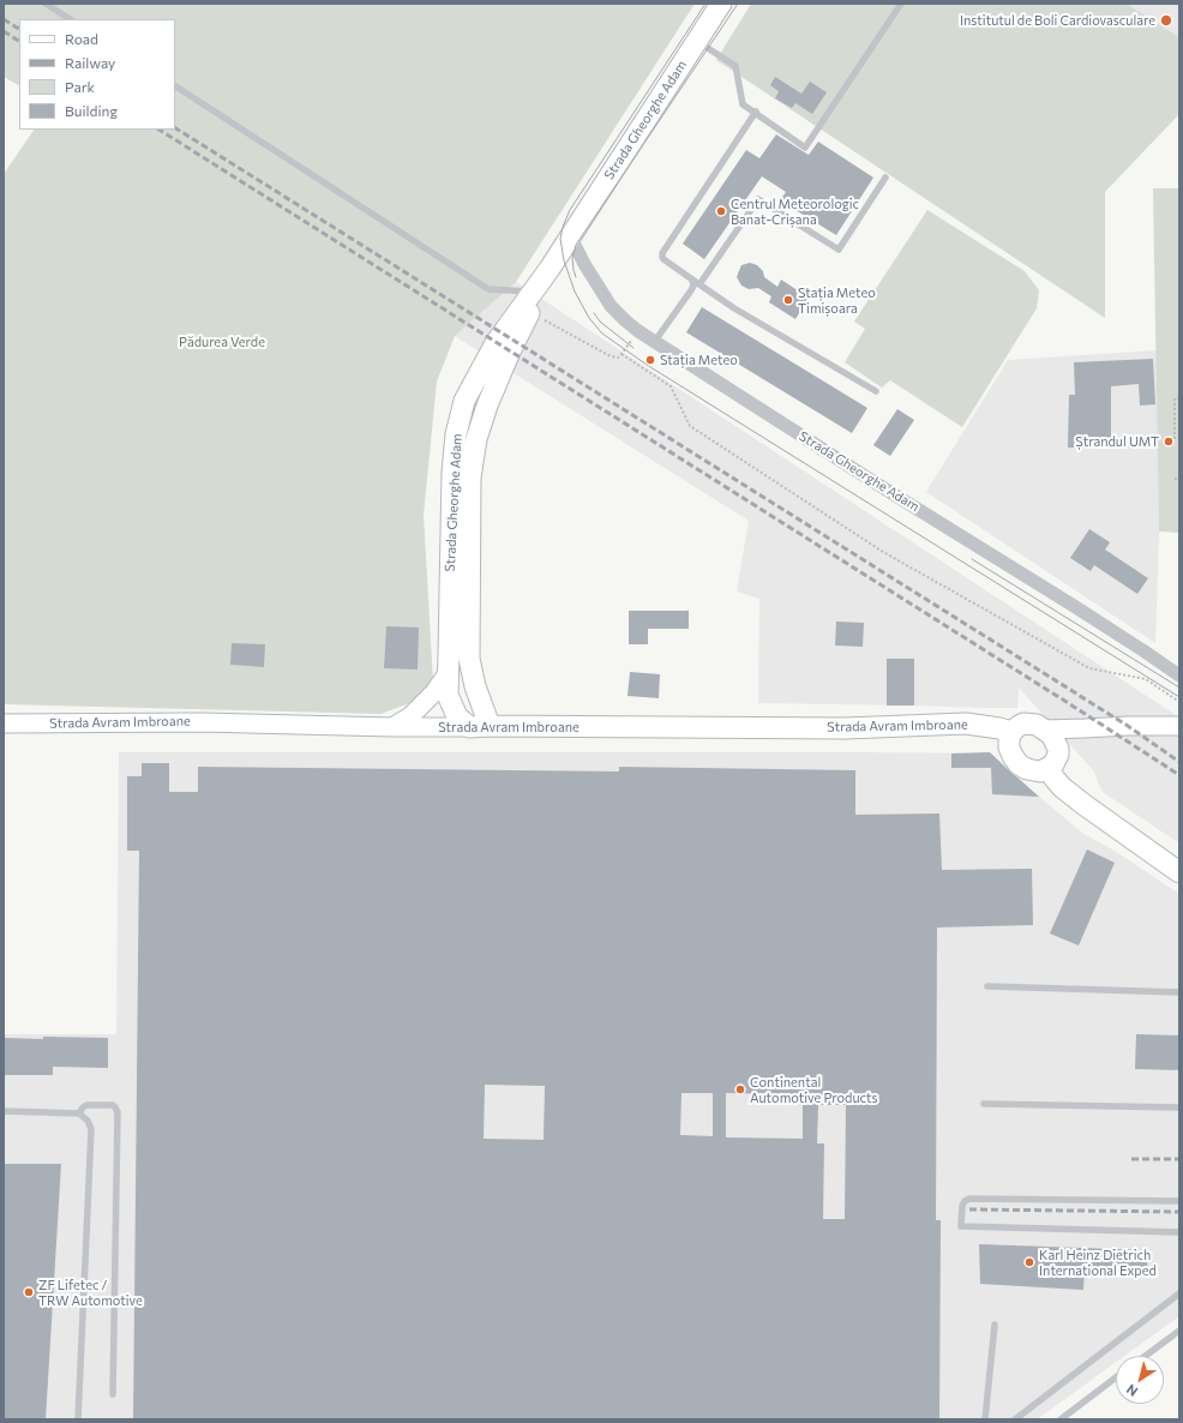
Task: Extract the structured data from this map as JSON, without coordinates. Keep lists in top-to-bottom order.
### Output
{
  "streets": {
    "main road": ["Strada Gheorghe Adam", "Strada Avram Imbroane"]
  },
  "crossings": [
    ["Strada Gheorghe Adam", "Strada Avram Imbroane"]
  ],
  "parks": ["Pădurea Verde"],
  "places": [
    "Institutul de Boli Cardiovasculare",
    "Centrul Meteorologic Banat-Crișana",
    "Stația Meteo Timișoara",
    "Stația Meteo",
    "Ștrandul UMT",
    "Continental Automotive Products",
    "Karl Heinz Dietrich International Exped",
    "ZF Lifetec / TRW Automotive"
  ],
  "legend": [
    "Road",
    "Railway",
    "Park",
    "Building"
  ],
  "north": "bottom left"
}
